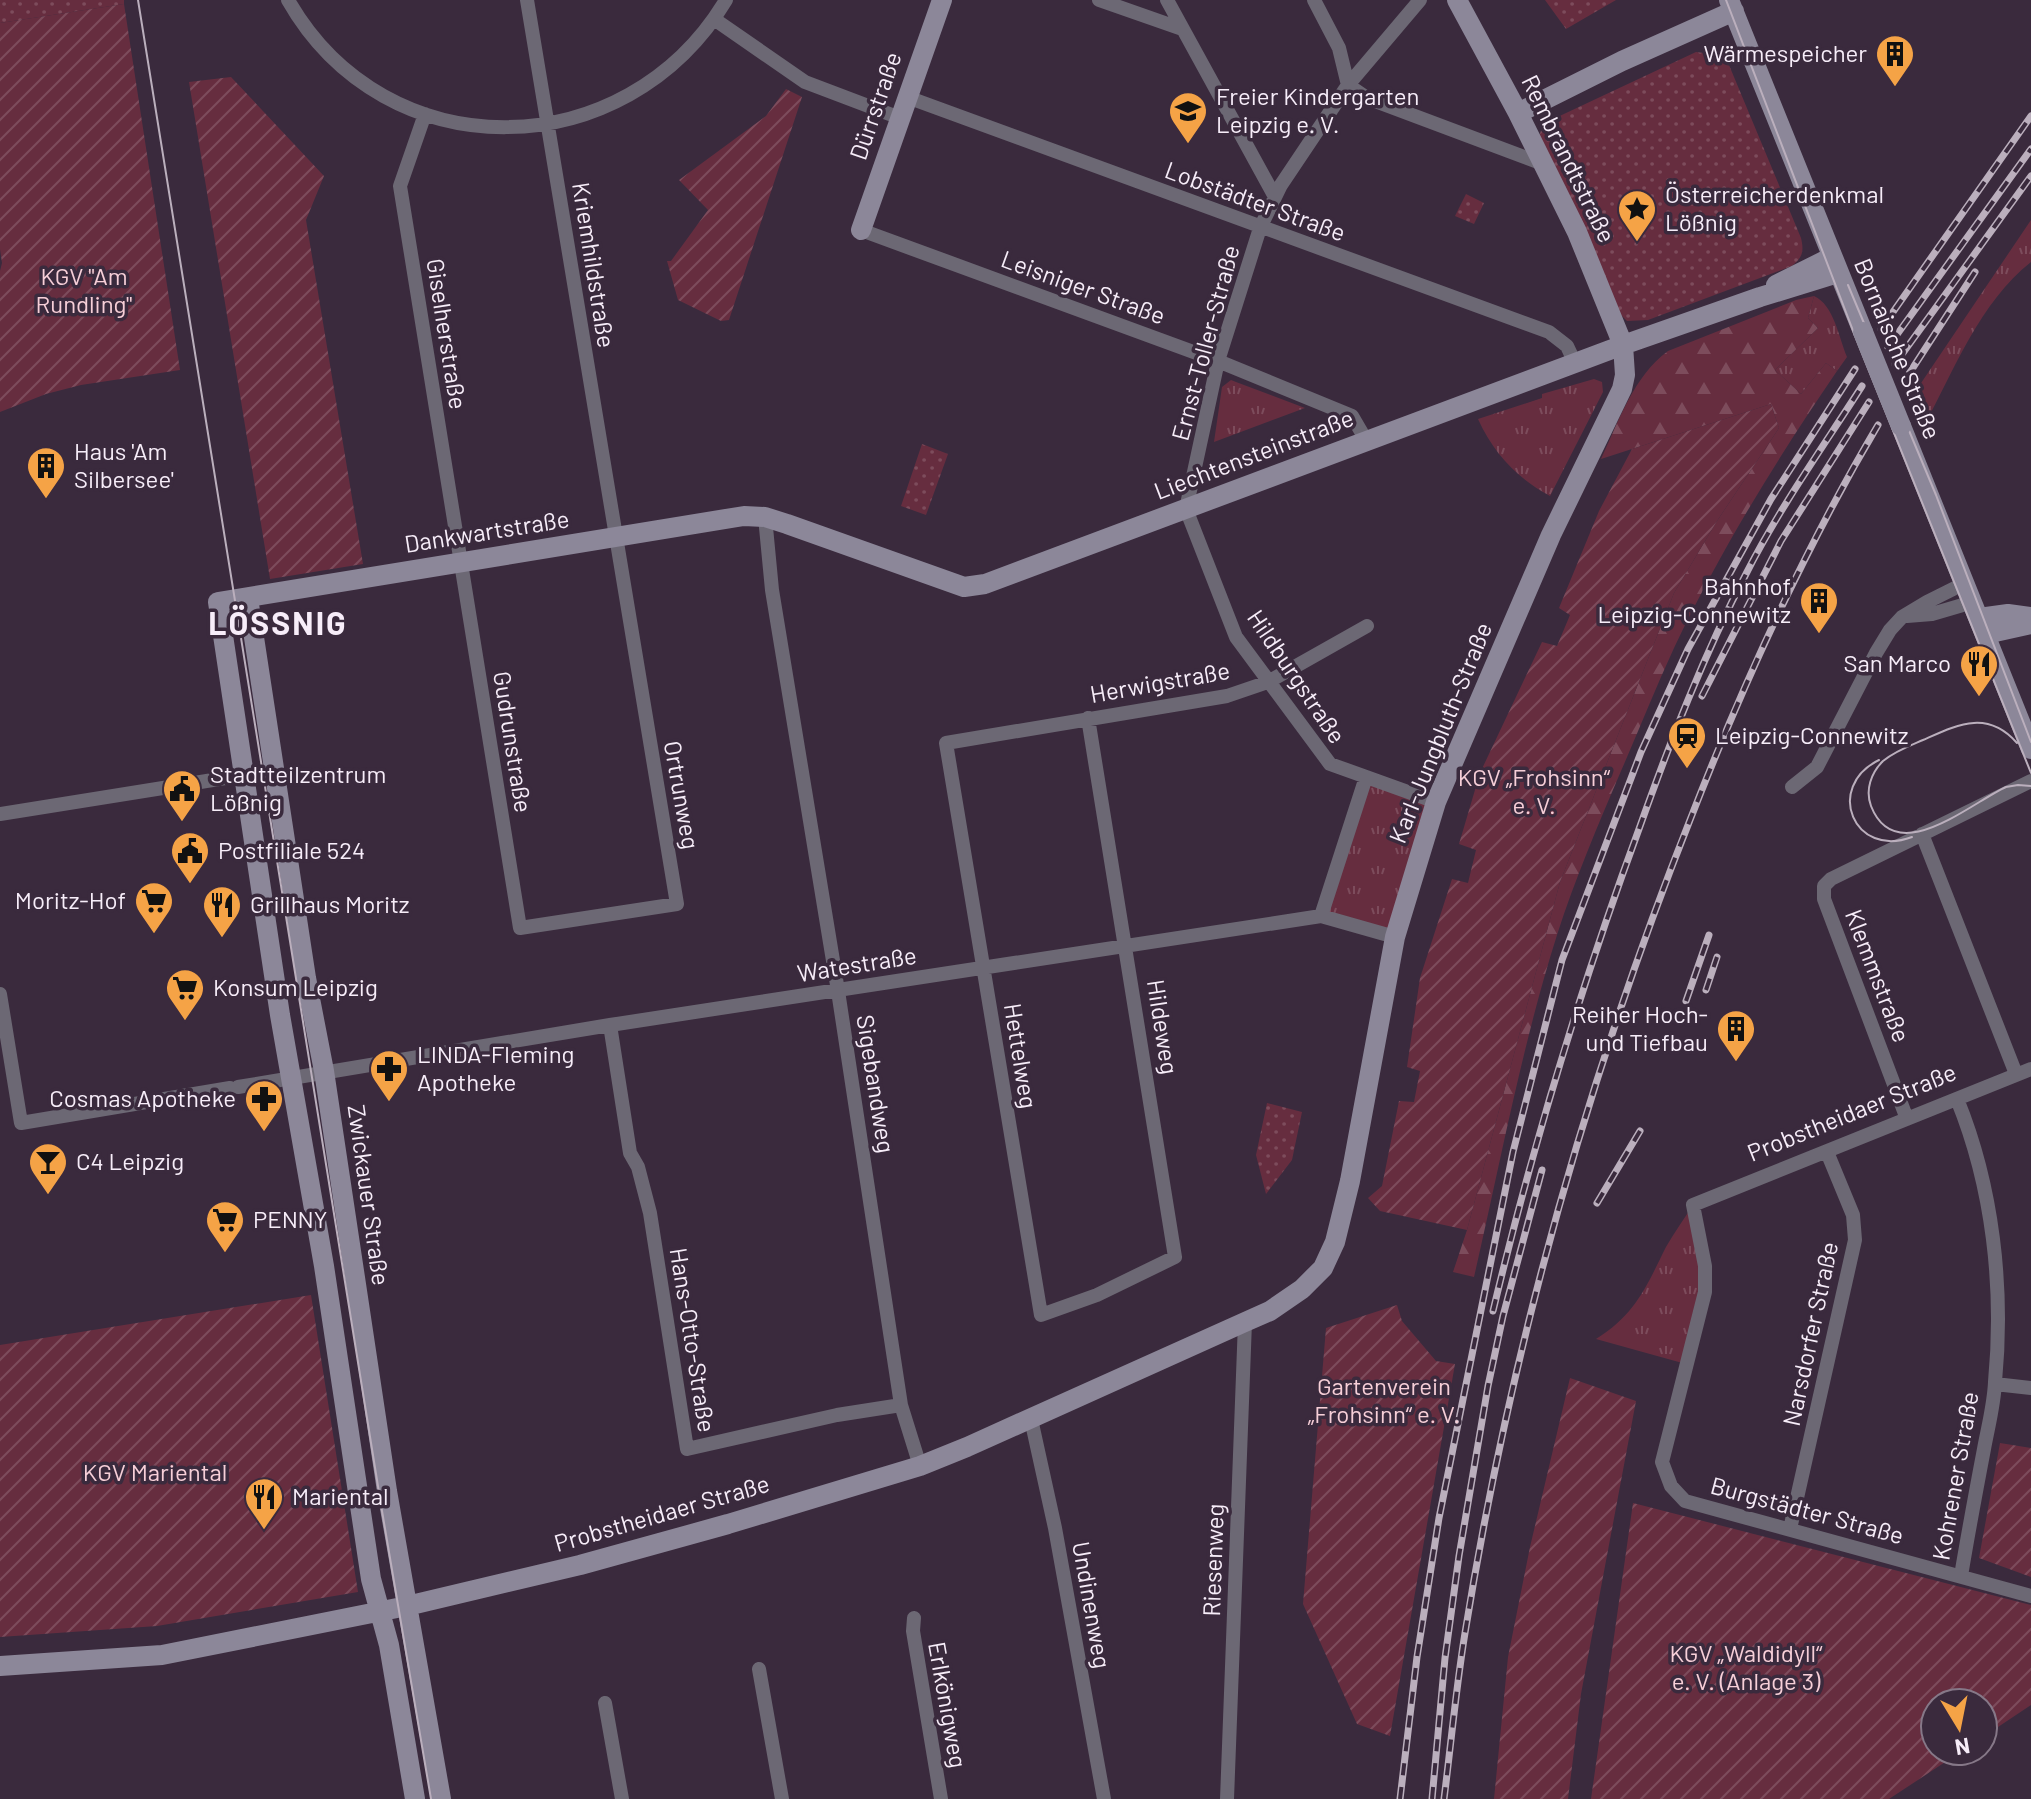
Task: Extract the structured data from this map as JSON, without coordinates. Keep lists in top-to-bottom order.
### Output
{
  "streets": {
    "street": [
      "Dürrstraße",
      "Rembrandtstraße",
      "Lobstädter Straße",
      "Kriemhildstraße",
      "Leisniger Straße",
      "Giselherstraße",
      "Ernst-Toller-Straße",
      "Bornaische Straße",
      "Liechtensteinstraße",
      "Dankwartstraße",
      "Hildburgstraße",
      "Herwigstraße",
      "Karl-Jungbluth-Straße",
      "Gudrunstraße",
      "Ortrunweg",
      "Watestraße",
      "Klemmstraße",
      "Hildeweg",
      "Hettelweg",
      "Sigebandweg",
      "Probstheidaer Straße",
      "Zwickauer Straße",
      "Narsdorfer Straße",
      "Hans-Otto-Straße",
      "Kohrener Straße",
      "Burgstädter Straße",
      "Riesenweg",
      "Undinenweg",
      "Erlkönigweg"
    ]
  },
  "crossings": [
    ["Dürrstraße", "Lobstädter Straße"],
    ["Dürrstraße", "Leisniger Straße"],
    ["Rembrandtstraße", "Liechtensteinstraße"],
    ["Rembrandtstraße", "Karl-Jungbluth-Straße"],
    ["Lobstädter Straße", "Ernst-Toller-Straße"],
    ["Lobstädter Straße", "Liechtensteinstraße"],
    ["Kriemhildstraße", "Dankwartstraße"],
    ["Kriemhildstraße", "Ortrunweg"],
    ["Leisniger Straße", "Ernst-Toller-Straße"],
    ["Leisniger Straße", "Liechtensteinstraße"],
    ["Giselherstraße", "Dankwartstraße"],
    ["Giselherstraße", "Gudrunstraße"],
    ["Ernst-Toller-Straße", "Liechtensteinstraße"],
    ["Ernst-Toller-Straße", "Hildburgstraße"],
    ["Bornaische Straße", "Liechtensteinstraße"],
    ["Liechtensteinstraße", "Dankwartstraße"],
    ["Liechtensteinstraße", "Hildburgstraße"],
    ["Liechtensteinstraße", "Karl-Jungbluth-Straße"],
    ["Liechtensteinstraße", "Sigebandweg"],
    ["Dankwartstraße", "Gudrunstraße"],
    ["Dankwartstraße", "Ortrunweg"],
    ["Dankwartstraße", "Sigebandweg"],
    ["Dankwartstraße", "Zwickauer Straße"],
    ["Hildburgstraße", "Herwigstraße"],
    ["Hildburgstraße", "Karl-Jungbluth-Straße"],
    ["Herwigstraße", "Hildeweg"],
    ["Herwigstraße", "Hettelweg"],
    ["Karl-Jungbluth-Straße", "Watestraße"],
    ["Karl-Jungbluth-Straße", "Probstheidaer Straße"],
    ["Gudrunstraße", "Ortrunweg"],
    ["Watestraße", "Hildeweg"],
    ["Watestraße", "Hettelweg"],
    ["Watestraße", "Sigebandweg"],
    ["Watestraße", "Zwickauer Straße"],
    ["Watestraße", "Hans-Otto-Straße"],
    ["Klemmstraße", "Probstheidaer Straße"],
    ["Hildeweg", "Hettelweg"],
    ["Sigebandweg", "Probstheidaer Straße"],
    ["Sigebandweg", "Hans-Otto-Straße"],
    ["Probstheidaer Straße", "Zwickauer Straße"],
    ["Probstheidaer Straße", "Narsdorfer Straße"],
    ["Probstheidaer Straße", "Kohrener Straße"],
    ["Probstheidaer Straße", "Burgstädter Straße"],
    ["Probstheidaer Straße", "Riesenweg"],
    ["Probstheidaer Straße", "Undinenweg"],
    ["Narsdorfer Straße", "Burgstädter Straße"],
    ["Kohrener Straße", "Burgstädter Straße"]
  ],
  "districts": ["LÖSSNIG"],
  "parks": [
    "KGV \"Am Rundling\"",
    "KGV „Frohsinn“ e. V.",
    "Gartenverein „Frohsinn“ e. V.",
    "KGV Mariental",
    "KGV „Waldidyll“ e. V. (Anlage 3)"
  ],
  "places": {
    "building": [
      "Wärmespeicher",
      "Haus 'Am Silbersee'",
      "Bahnhof Leipzig-Connewitz",
      "Reiher Hoch- und Tiefbau"
    ],
    "school or university": ["Freier Kindergarten Leipzig e. V."],
    "place": ["Österreicherdenkmal Lößnig"],
    "restaurant": ["San Marco", "Grillhaus Moritz", "Mariental"],
    "station": ["Leipzig-Connewitz"],
    "public building": ["Stadtteilzentrum Lößnig", "Postfiliale 524"],
    "supermarket": ["Moritz-Hof", "Konsum Leipzig", "PENNY"],
    "pharmacy": ["LINDA-Fleming Apotheke", "Cosmas Apotheke"],
    "bar": ["C4 Leipzig"]
  },
  "north": "bottom"
}
